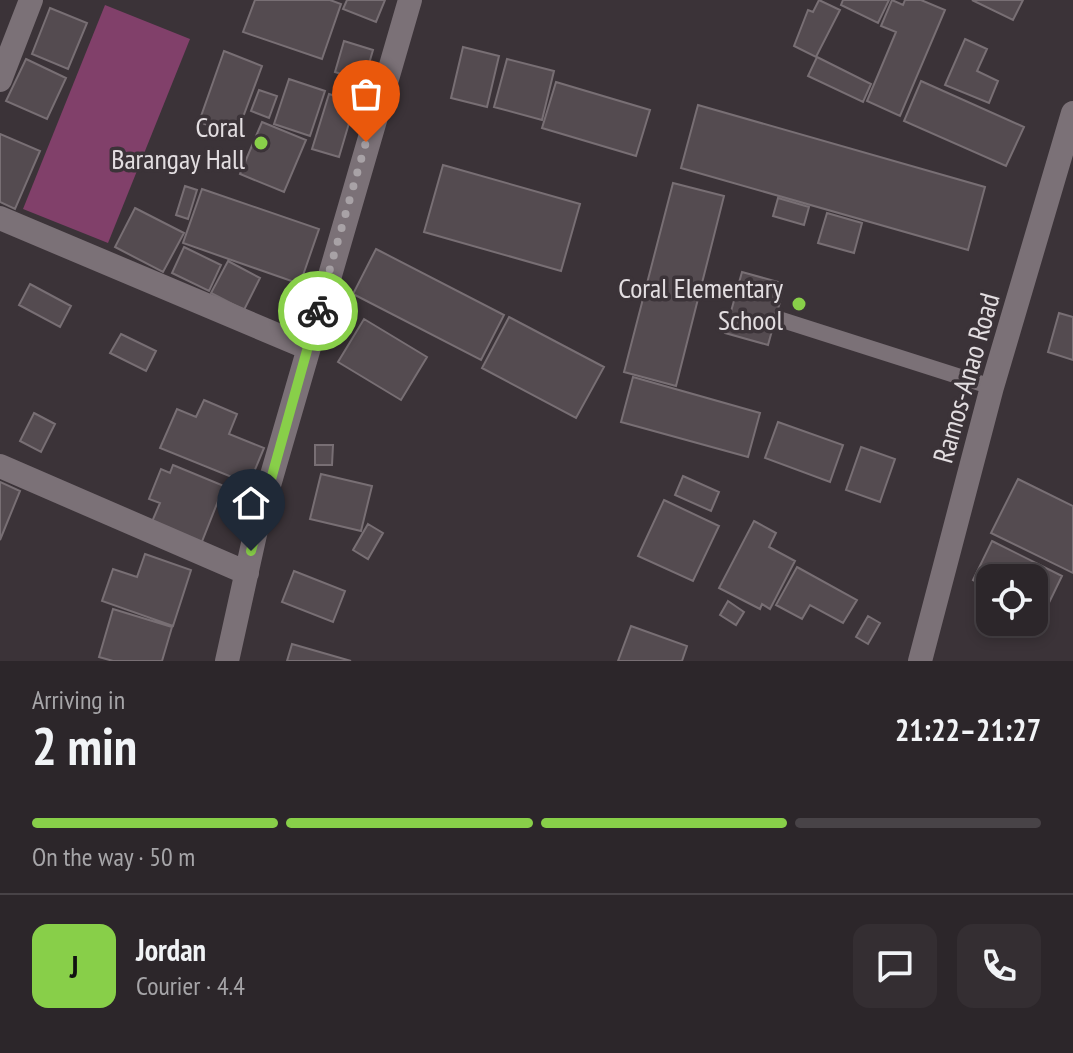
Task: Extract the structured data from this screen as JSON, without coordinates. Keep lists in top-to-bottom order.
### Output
{
  "streets": {
    "street": ["Ramos-Anao Road"]
  },
  "places": ["Coral Barangay Hall", "Coral Elementary School"],
  "page": {
    "heading": ["2 min", "Arriving in", "21:22–21:27"],
    "panel": ["Jordan", "Courier · 4.4"],
    "bar": "On the way · 50 m",
    "round": "J"
  }
}
